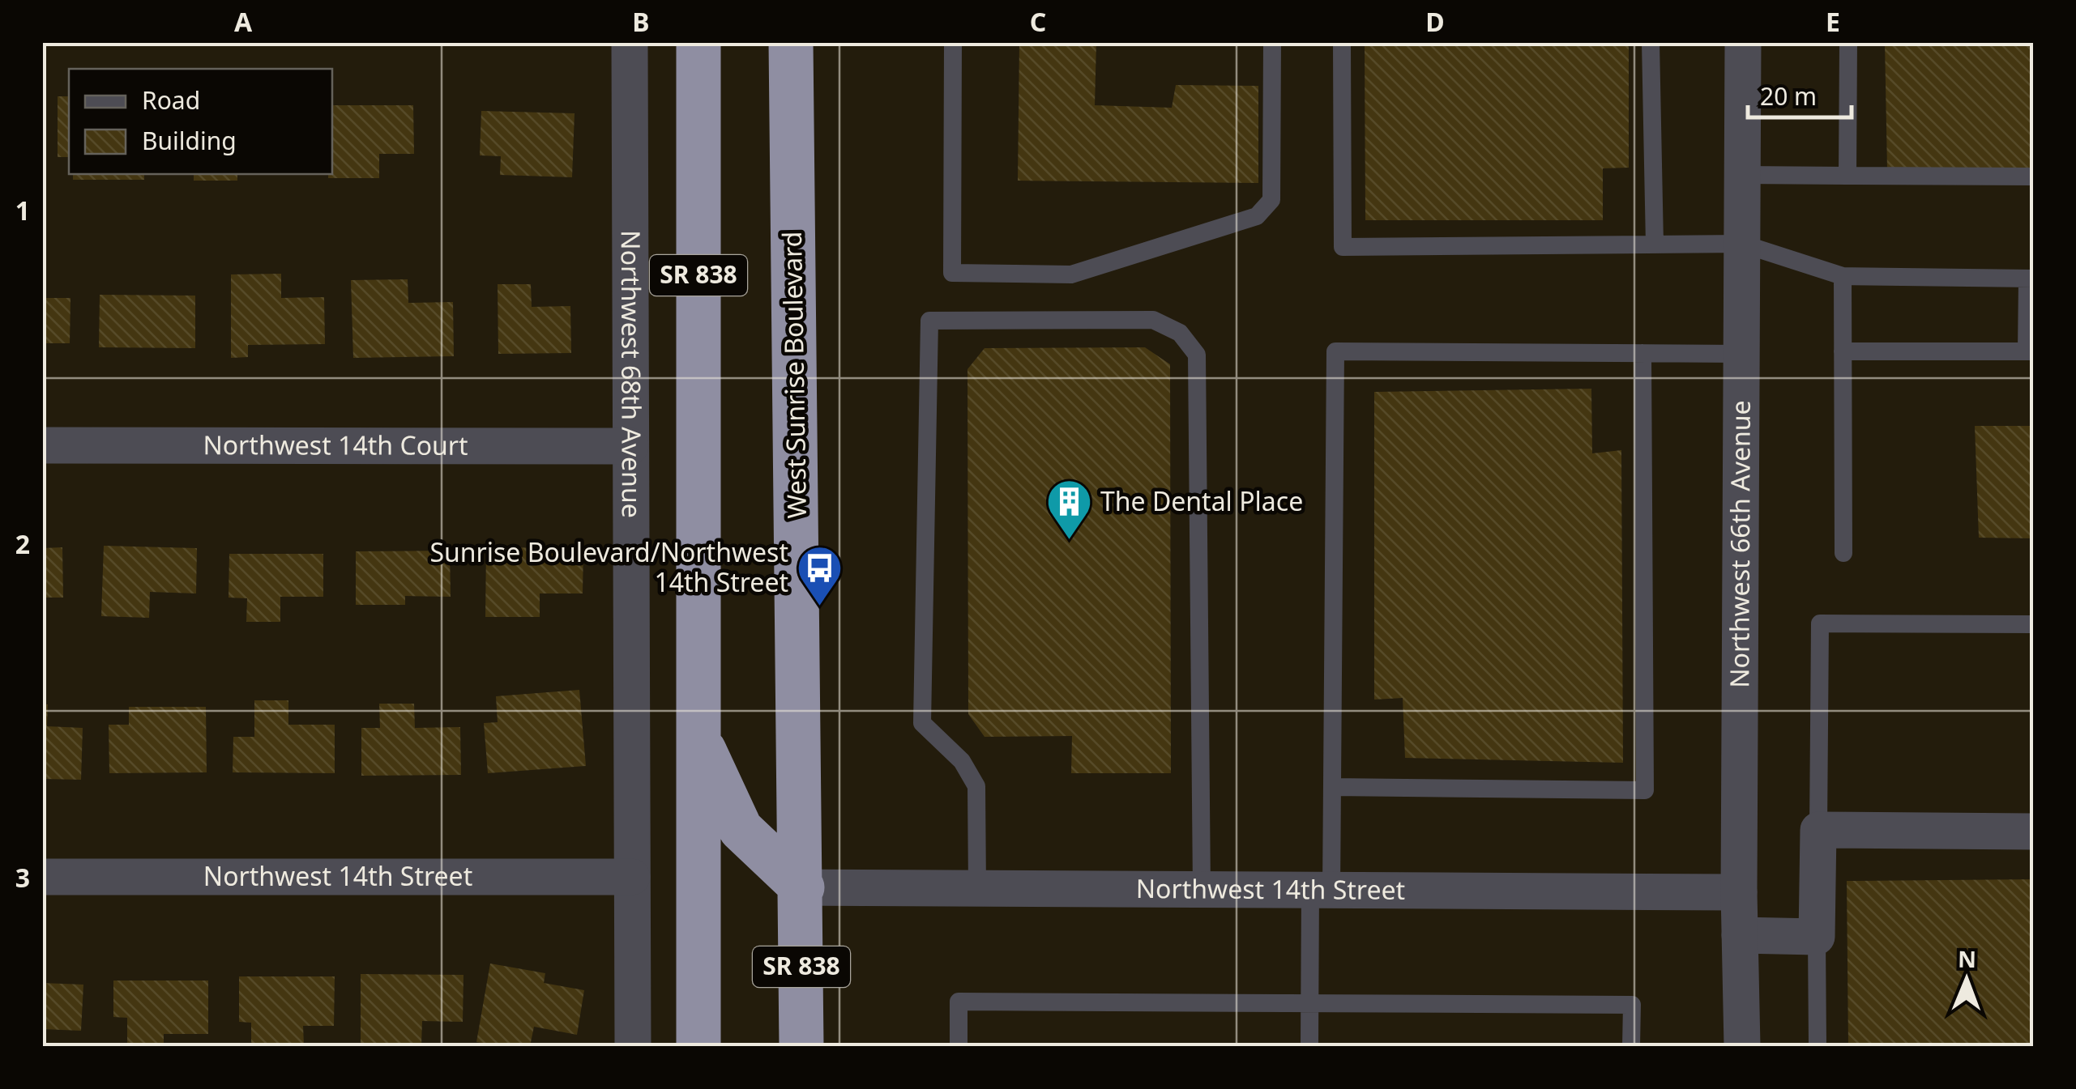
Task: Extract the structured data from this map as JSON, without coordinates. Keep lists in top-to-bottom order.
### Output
{
  "streets": {
    "highway": ["SR 838", "West Sunrise Boulevard"],
    "street": [
      "Northwest 68th Avenue",
      "Northwest 14th Court",
      "Northwest 66th Avenue",
      "Northwest 14th Street"
    ]
  },
  "crossings": [
    ["Northwest 68th Avenue", "Northwest 14th Court"],
    ["Northwest 68th Avenue", "Northwest 14th Street"],
    ["West Sunrise Boulevard", "Northwest 14th Street"],
    ["Northwest 66th Avenue", "Northwest 14th Street"]
  ],
  "places": {
    "building": ["The Dental Place"],
    "bus stop": ["Sunrise Boulevard/Northwest 14th Street"]
  },
  "legend": ["Road", "Building"],
  "scale_bar": "20 m",
  "north": "top",
  "grid": {
    "columns": [
      "A",
      "B",
      "C",
      "D",
      "E"
    ],
    "rows": ["1", "2", "3"]
  }
}
